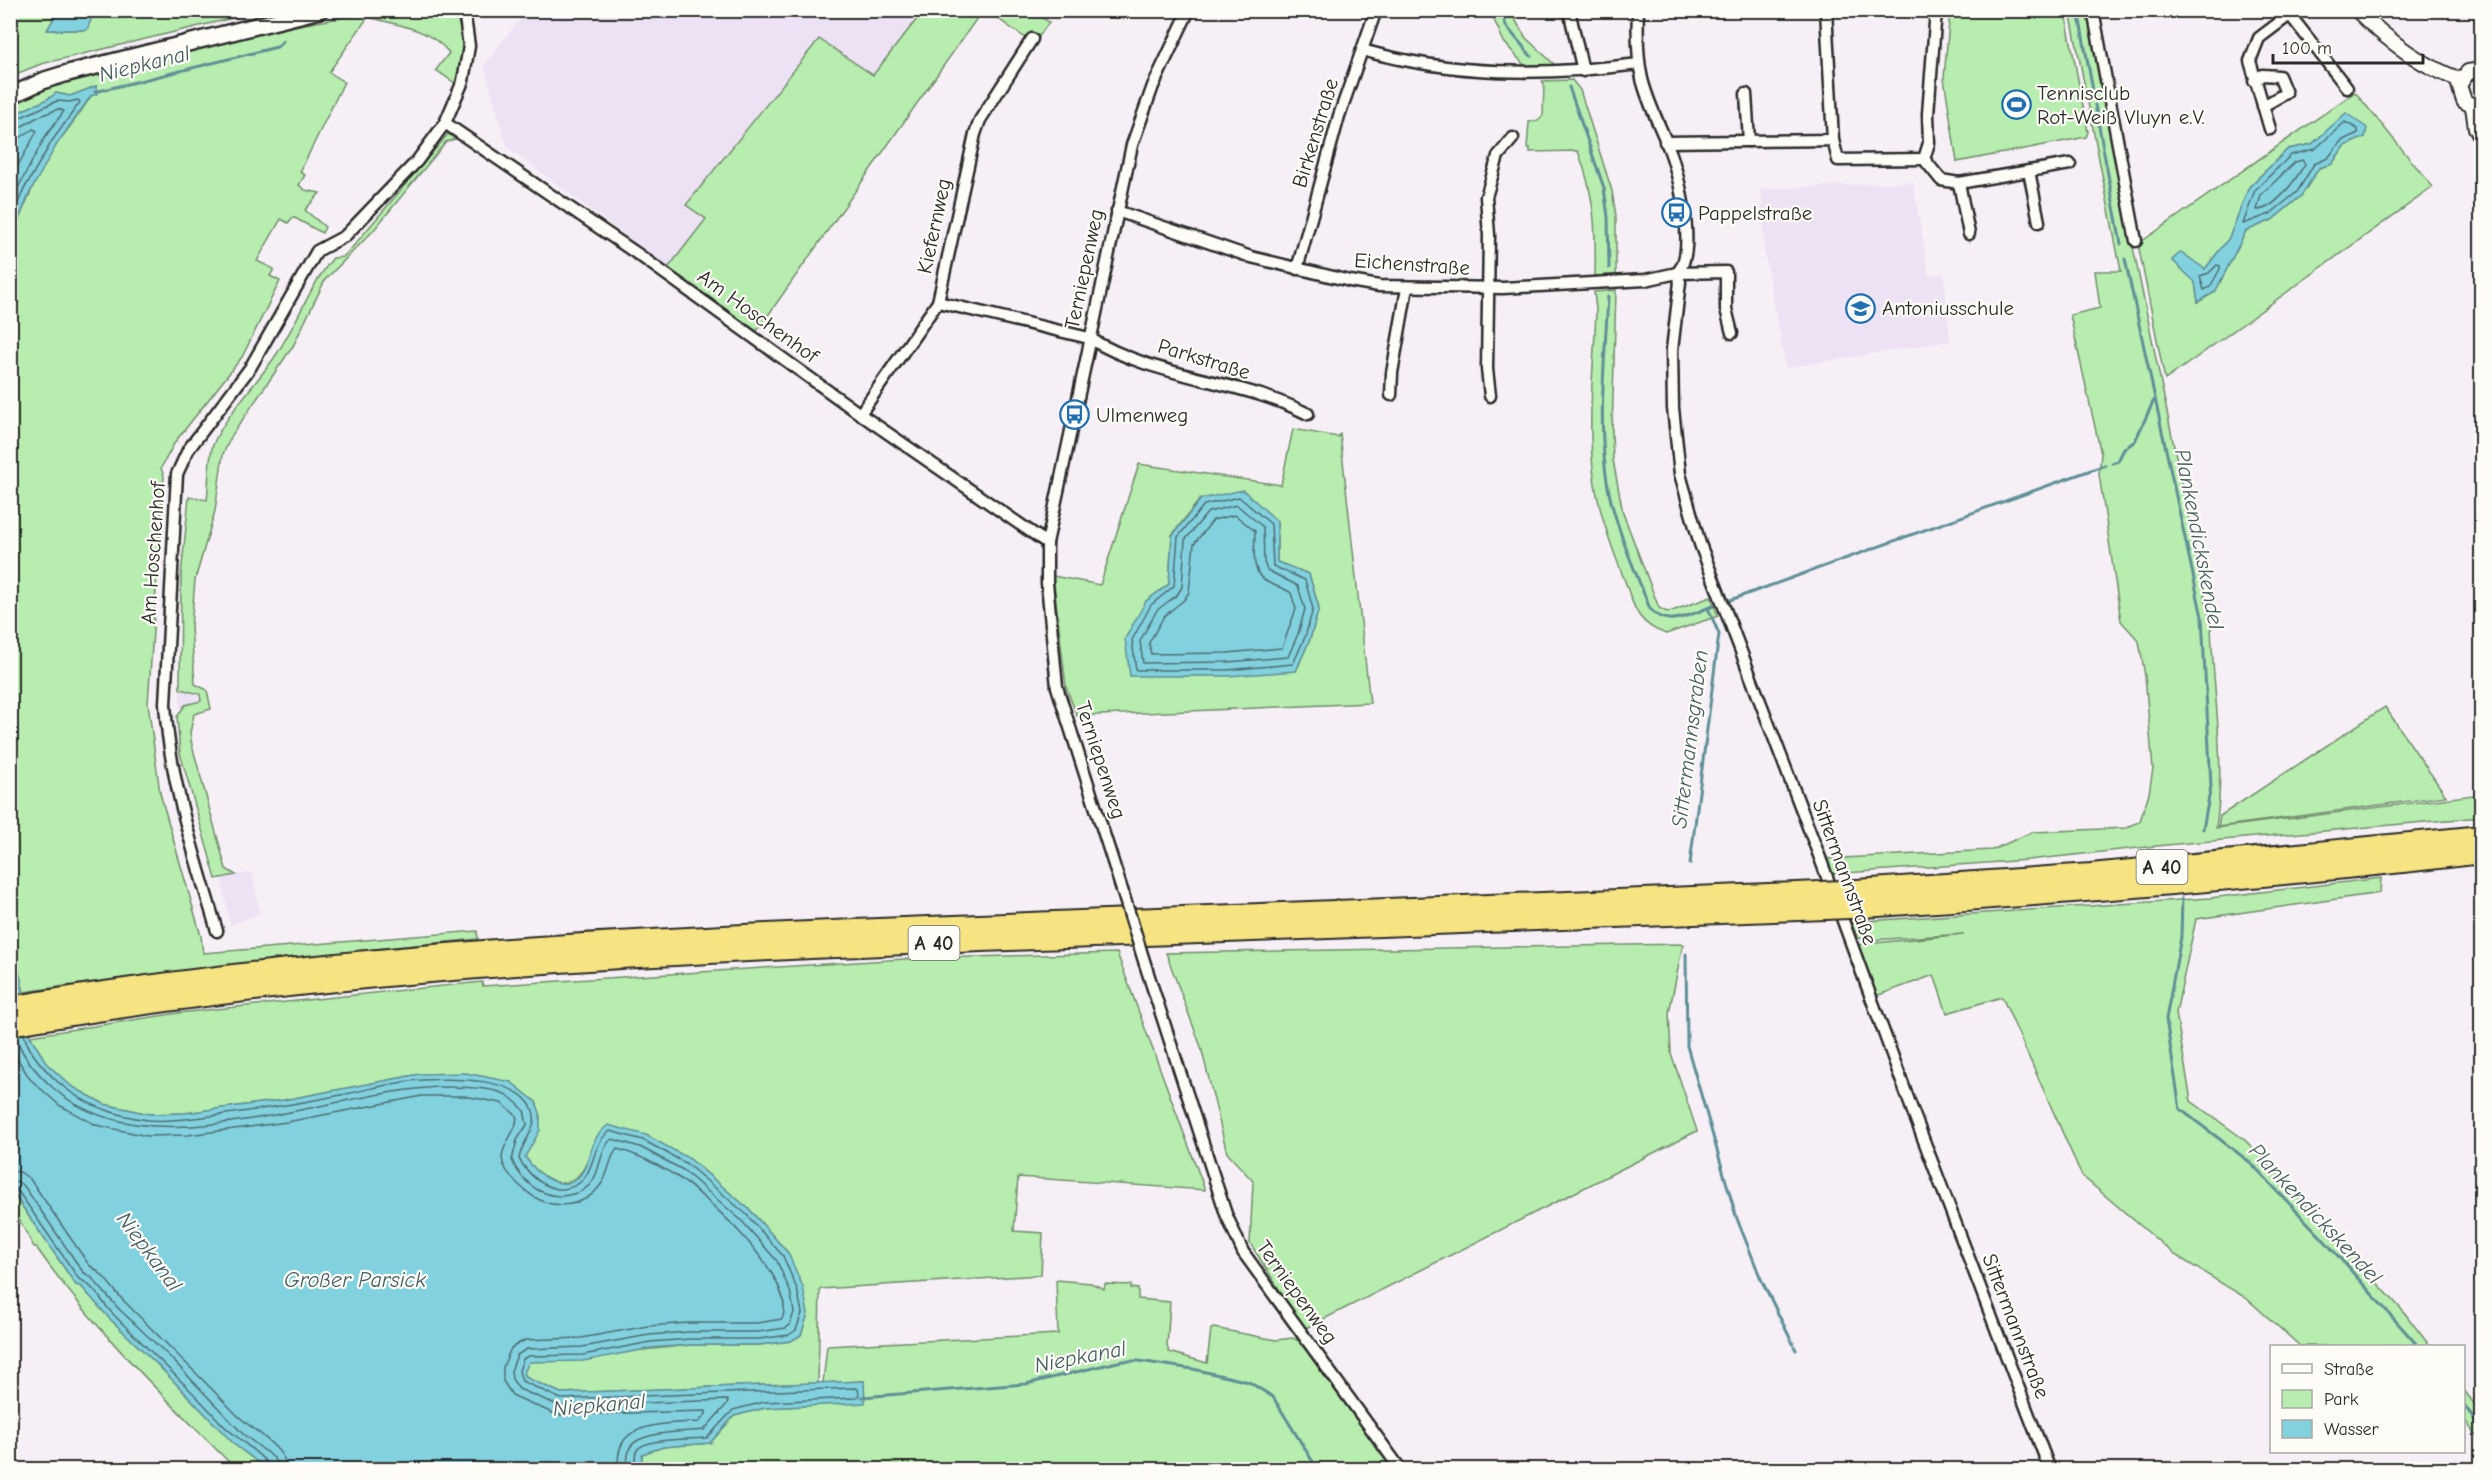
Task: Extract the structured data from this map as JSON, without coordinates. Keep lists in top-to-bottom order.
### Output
{
  "streets": {
    "highway": ["A 40"],
    "street": [
      "Birkenstraße",
      "Kiefernweg",
      "Eichenstraße",
      "Terniepenweg",
      "Am Hoschenhof",
      "Parkstraße",
      "Sittermannstraße"
    ]
  },
  "crossings": [
    ["Birkenstraße", "Eichenstraße"],
    ["Kiefernweg", "Am Hoschenhof"],
    ["Eichenstraße", "Terniepenweg"],
    ["Eichenstraße", "Sittermannstraße"],
    ["Terniepenweg", "Am Hoschenhof"],
    ["Terniepenweg", "Parkstraße"]
  ],
  "water": [
    "Niepkanal",
    "Plankendickskendel",
    "Sittermannsgraben",
    "Großer Parsick"
  ],
  "places": {
    "sports": ["Tennisclub Rot-Weiß Vluyn e.V."],
    "bus stop": ["Pappelstraße", "Ulmenweg"],
    "school or university": ["Antoniusschule"]
  },
  "legend": ["Straße", "Park", "Wasser"],
  "scale_bar": "100 m"
}
